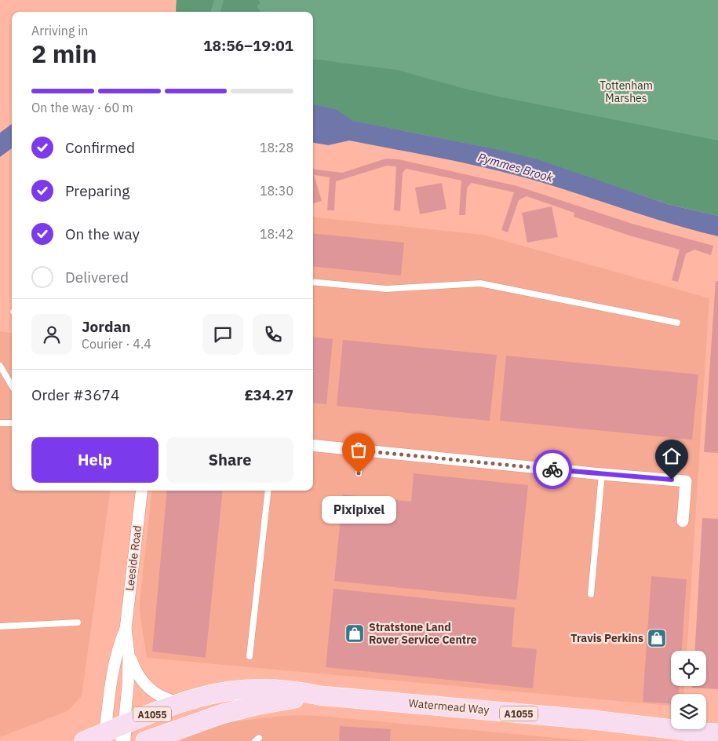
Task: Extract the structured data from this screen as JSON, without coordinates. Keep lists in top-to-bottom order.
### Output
{
  "streets": {
    "main road": ["Watermead Way", "A1055"],
    "street": ["Leeside Road"]
  },
  "crossings": [
    ["Leeside Road", "Watermead Way"],
    ["Leeside Road", "A1055"],
    ["Watermead Way", "A1055"]
  ],
  "water": ["Pymmes Brook"],
  "parks": ["Tottenham Marshes"],
  "places": {
    "other": ["Pixipixel"],
    "shop": ["Stratstone Land Rover Service Centre", "Travis Perkins"]
  },
  "page": {
    "heading": ["2 min", "Arriving in", "18:56–19:01"],
    "panel": [
      "Jordan",
      "Courier · 4.4",
      "Order #3674",
      "£34.27"
    ],
    "bar": "On the way · 60 m",
    "list": [
      ["Confirmed", "18:28"],
      ["Preparing", "18:30"],
      ["On the way", "18:42"],
      "Delivered"
    ],
    "buttons": ["Help", "Share"],
    "bubble": "Pixipixel"
  }
}
